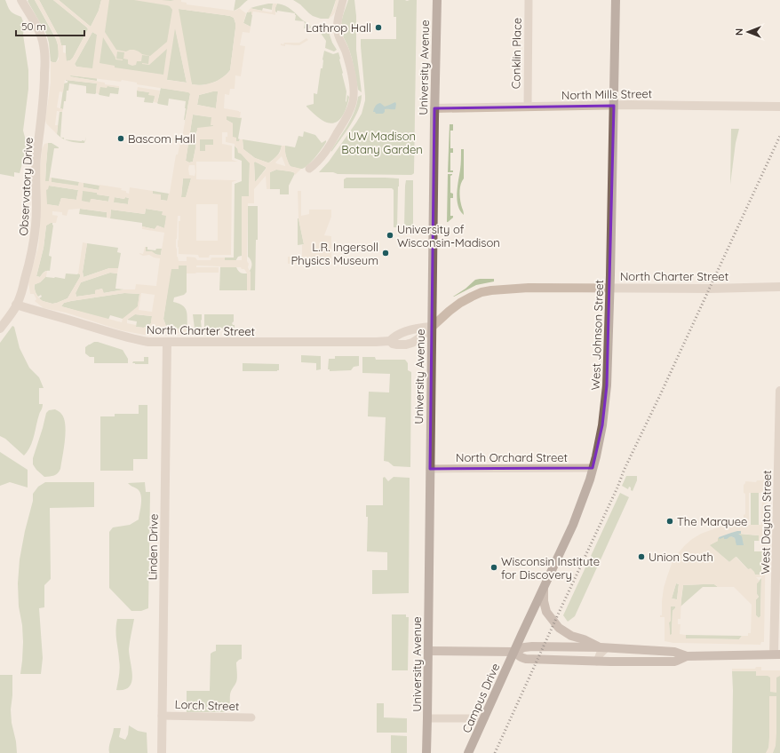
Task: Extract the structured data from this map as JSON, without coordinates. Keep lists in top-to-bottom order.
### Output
{
  "streets": {
    "main road": ["University Avenue", "West Johnson Street", "Campus Drive"],
    "street": [
      "Conklin Place",
      "North Mills Street",
      "Observatory Drive",
      "North Charter Street",
      "North Orchard Street",
      "West Dayton Street",
      "Linden Drive",
      "Lorch Street"
    ]
  },
  "crossings": [
    ["Conklin Place", "North Mills Street"],
    ["University Avenue", "North Mills Street"],
    ["University Avenue", "North Charter Street"],
    ["University Avenue", "North Orchard Street"],
    ["North Mills Street", "West Johnson Street"],
    ["Observatory Drive", "North Charter Street"],
    ["North Charter Street", "West Johnson Street"],
    ["North Charter Street", "Linden Drive"],
    ["West Johnson Street", "North Orchard Street"],
    ["West Johnson Street", "Campus Drive"],
    ["Linden Drive", "Lorch Street"]
  ],
  "parks": ["UW Madison Botany Garden"],
  "places": [
    "Lathrop Hall",
    "Bascom Hall",
    "University of Wisconsin-Madison",
    "L.R. Ingersoll Physics Museum",
    "The Marquee",
    "Union South",
    "Wisconsin Institute for Discovery"
  ],
  "scale_bar": "50 m",
  "north": "left"
}
